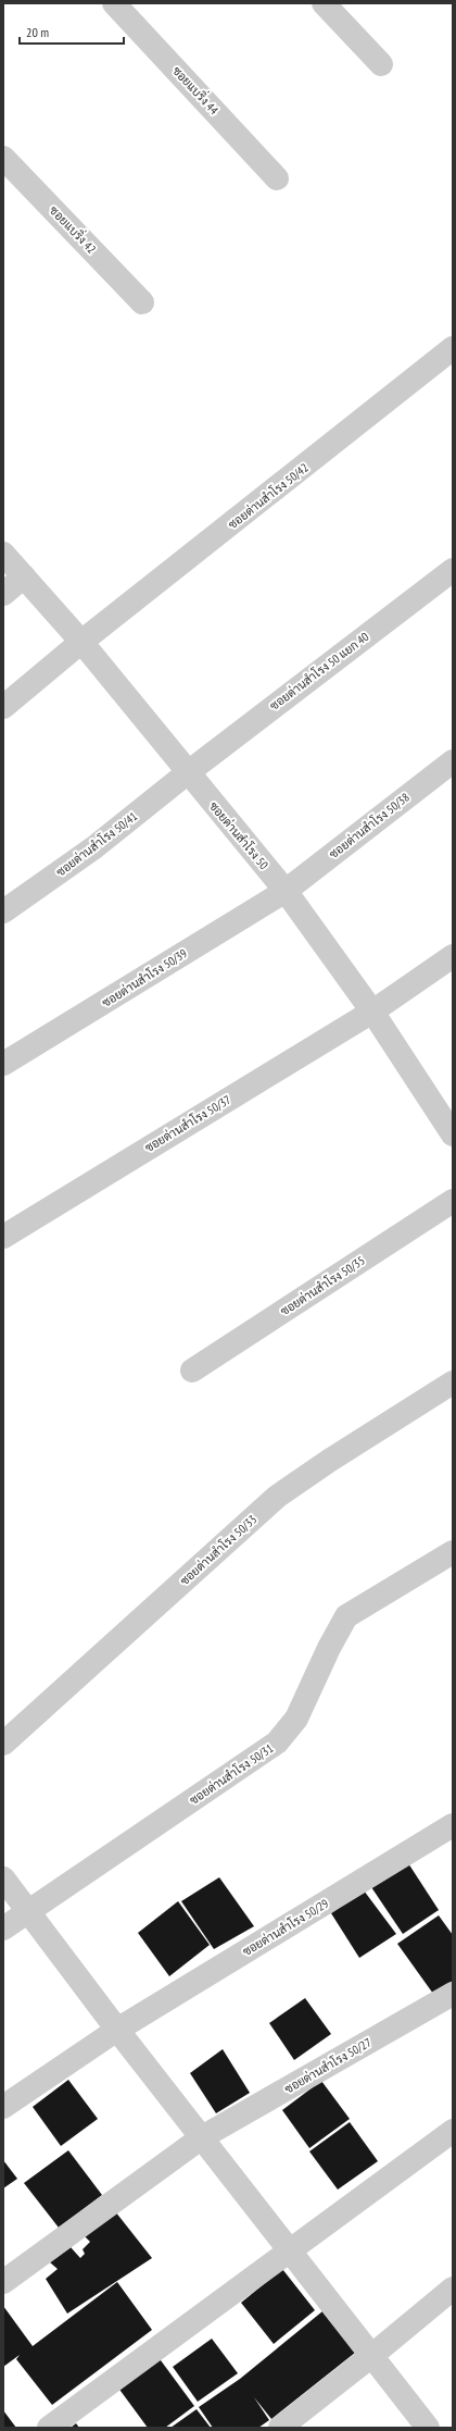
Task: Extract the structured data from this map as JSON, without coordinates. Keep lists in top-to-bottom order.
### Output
{
  "streets": {
    "street": [
      "ซอยแบริ่ง 44",
      "ซอยแบริ่ง 42",
      "ซอยด่านสำโรง 50/42",
      "ซอยด่านสำโรง 50 แยก 40",
      "ซอยด่านสำโรง 50/38",
      "ซอยด่านสำโรง 50",
      "ซอยด่านสำโรง 50/41",
      "ซอยด่านสำโรง 50/39",
      "ซอยด่านสำโรง 50/37",
      "ซอยด่านสำโรง 50/35",
      "ซอยด่านสำโรง 50/33",
      "ซอยด่านสำโรง 50/31",
      "ซอยด่านสำโรง 50/29",
      "ซอยด่านสำโรง 50/27"
    ]
  },
  "crossings": [
    ["ซอยด่านสำโรง 50/42", "ซอยด่านสำโรง 50"],
    ["ซอยด่านสำโรง 50 แยก 40", "ซอยด่านสำโรง 50"],
    ["ซอยด่านสำโรง 50 แยก 40", "ซอยด่านสำโรง 50/41"],
    ["ซอยด่านสำโรง 50/38", "ซอยด่านสำโรง 50"],
    ["ซอยด่านสำโรง 50/38", "ซอยด่านสำโรง 50/39"],
    ["ซอยด่านสำโรง 50", "ซอยด่านสำโรง 50/41"],
    ["ซอยด่านสำโรง 50", "ซอยด่านสำโรง 50/39"],
    ["ซอยด่านสำโรง 50", "ซอยด่านสำโรง 50/37"]
  ],
  "scale_bar": "20 m"
}
